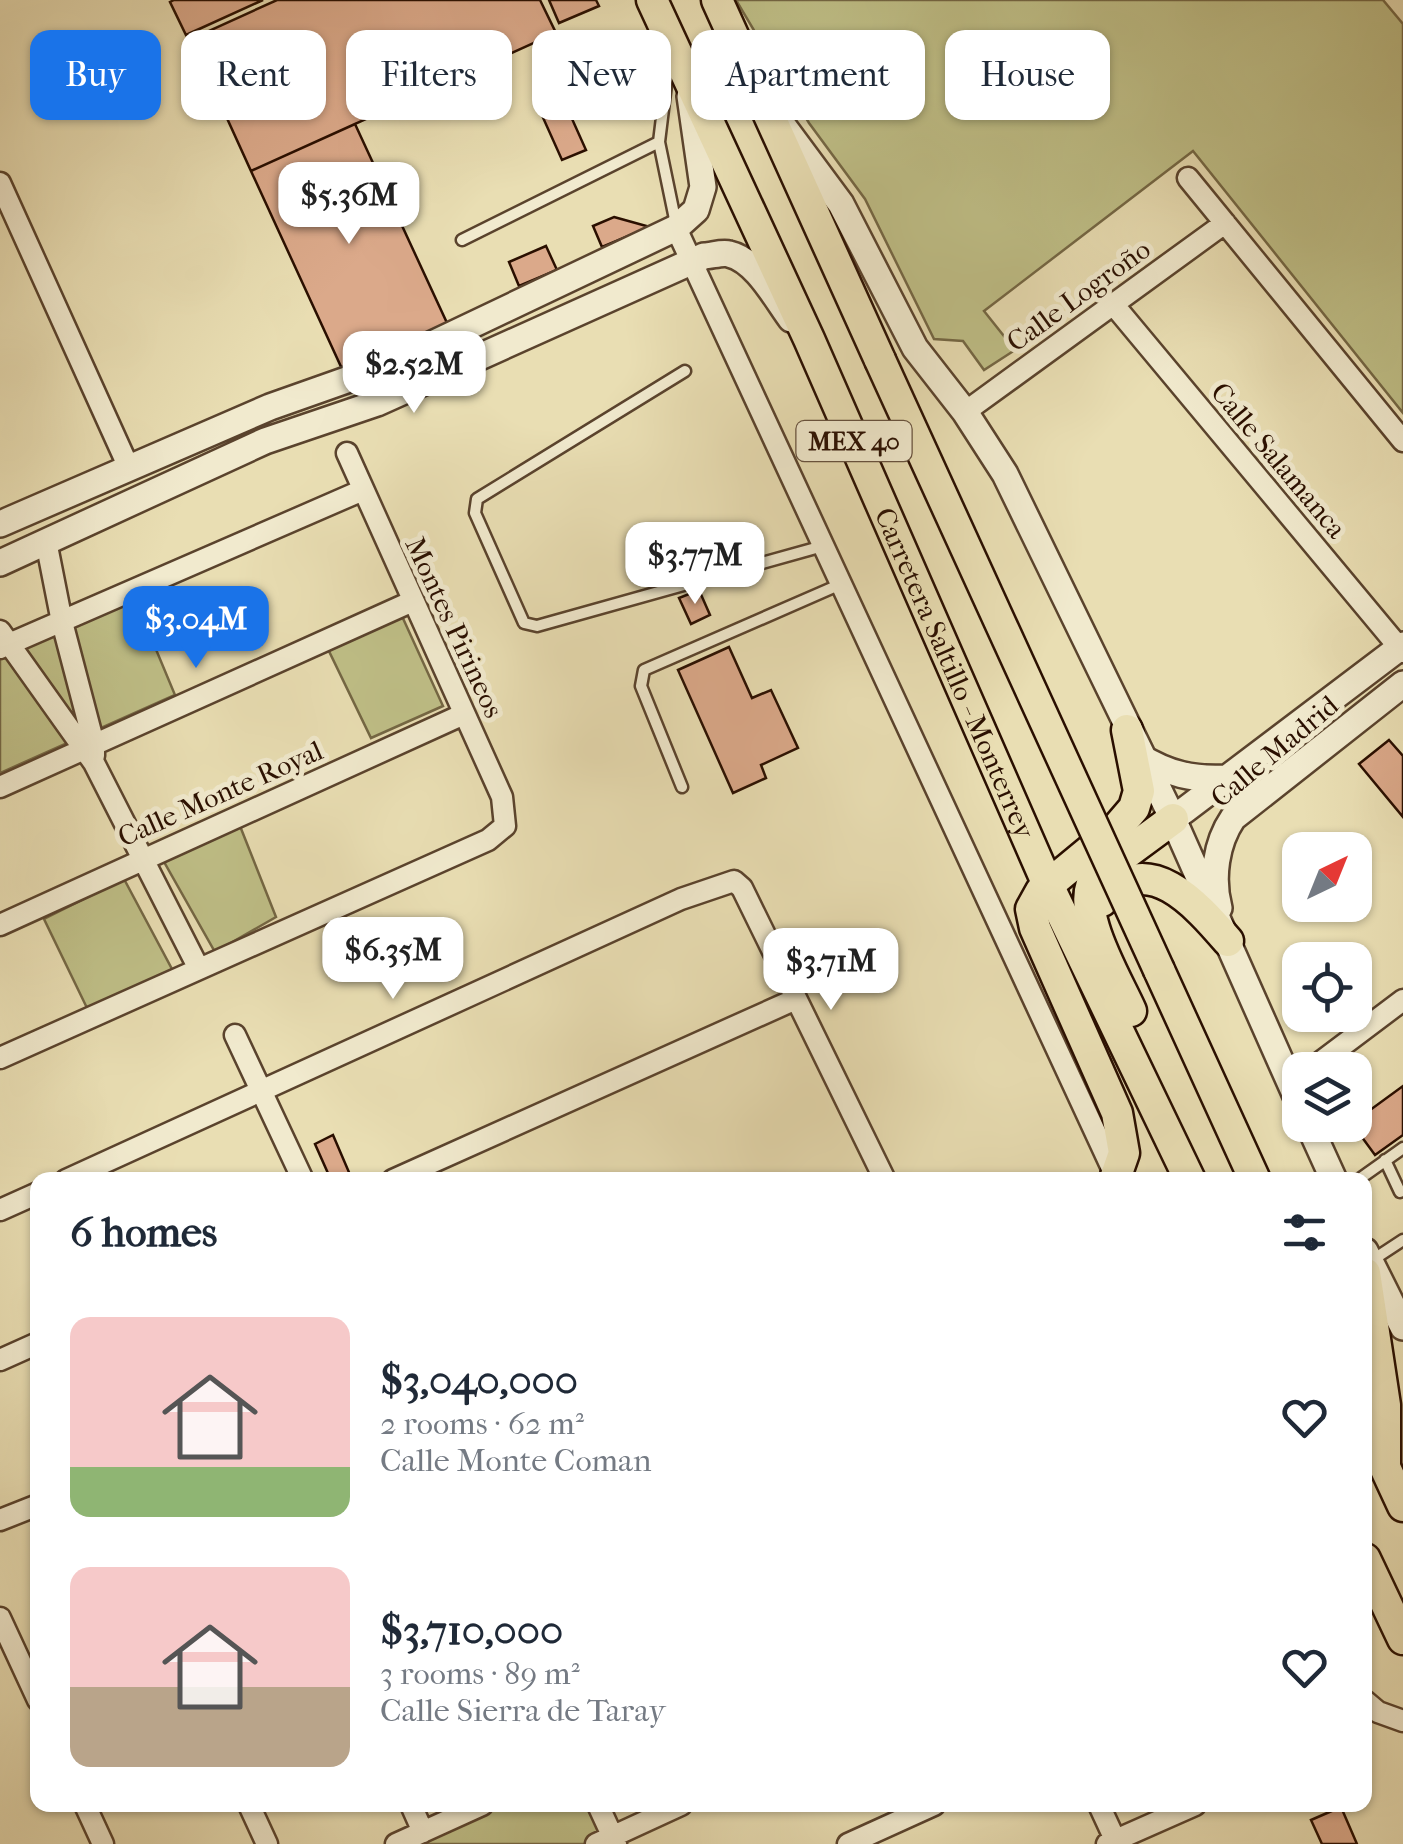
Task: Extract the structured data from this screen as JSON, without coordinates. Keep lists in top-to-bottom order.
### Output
{
  "streets": {
    "main road": ["MEX 40", "Carretera Saltillo - Monterrey"],
    "street": [
      "Calle Logroño",
      "Calle Salamanca",
      "Montes Pirineos",
      "Calle Madrid",
      "Calle Monte Royal"
    ]
  },
  "crossings": [
    ["Calle Logroño", "Calle Salamanca"],
    ["Calle Salamanca", "Calle Madrid"],
    ["Montes Pirineos", "Calle Monte Royal"]
  ],
  "north": "top right",
  "page": {
    "chip": [
      "Buy",
      "Rent",
      "Filters",
      "New",
      "Apartment",
      "House"
    ],
    "price": [
      "$5.36M",
      "$2.52M",
      "$3.77M",
      "$3.04M",
      "$6.35M",
      "$3.71M"
    ],
    "heading": "6 homes",
    "list": [
      {
        "name": "$3,040,000",
        "note": "2 rooms · 62 m² · Calle Monte Coman"
      },
      {
        "name": "$3,710,000",
        "note": "3 rooms · 89 m² · Calle Sierra de Taray"
      }
    ]
  }
}
